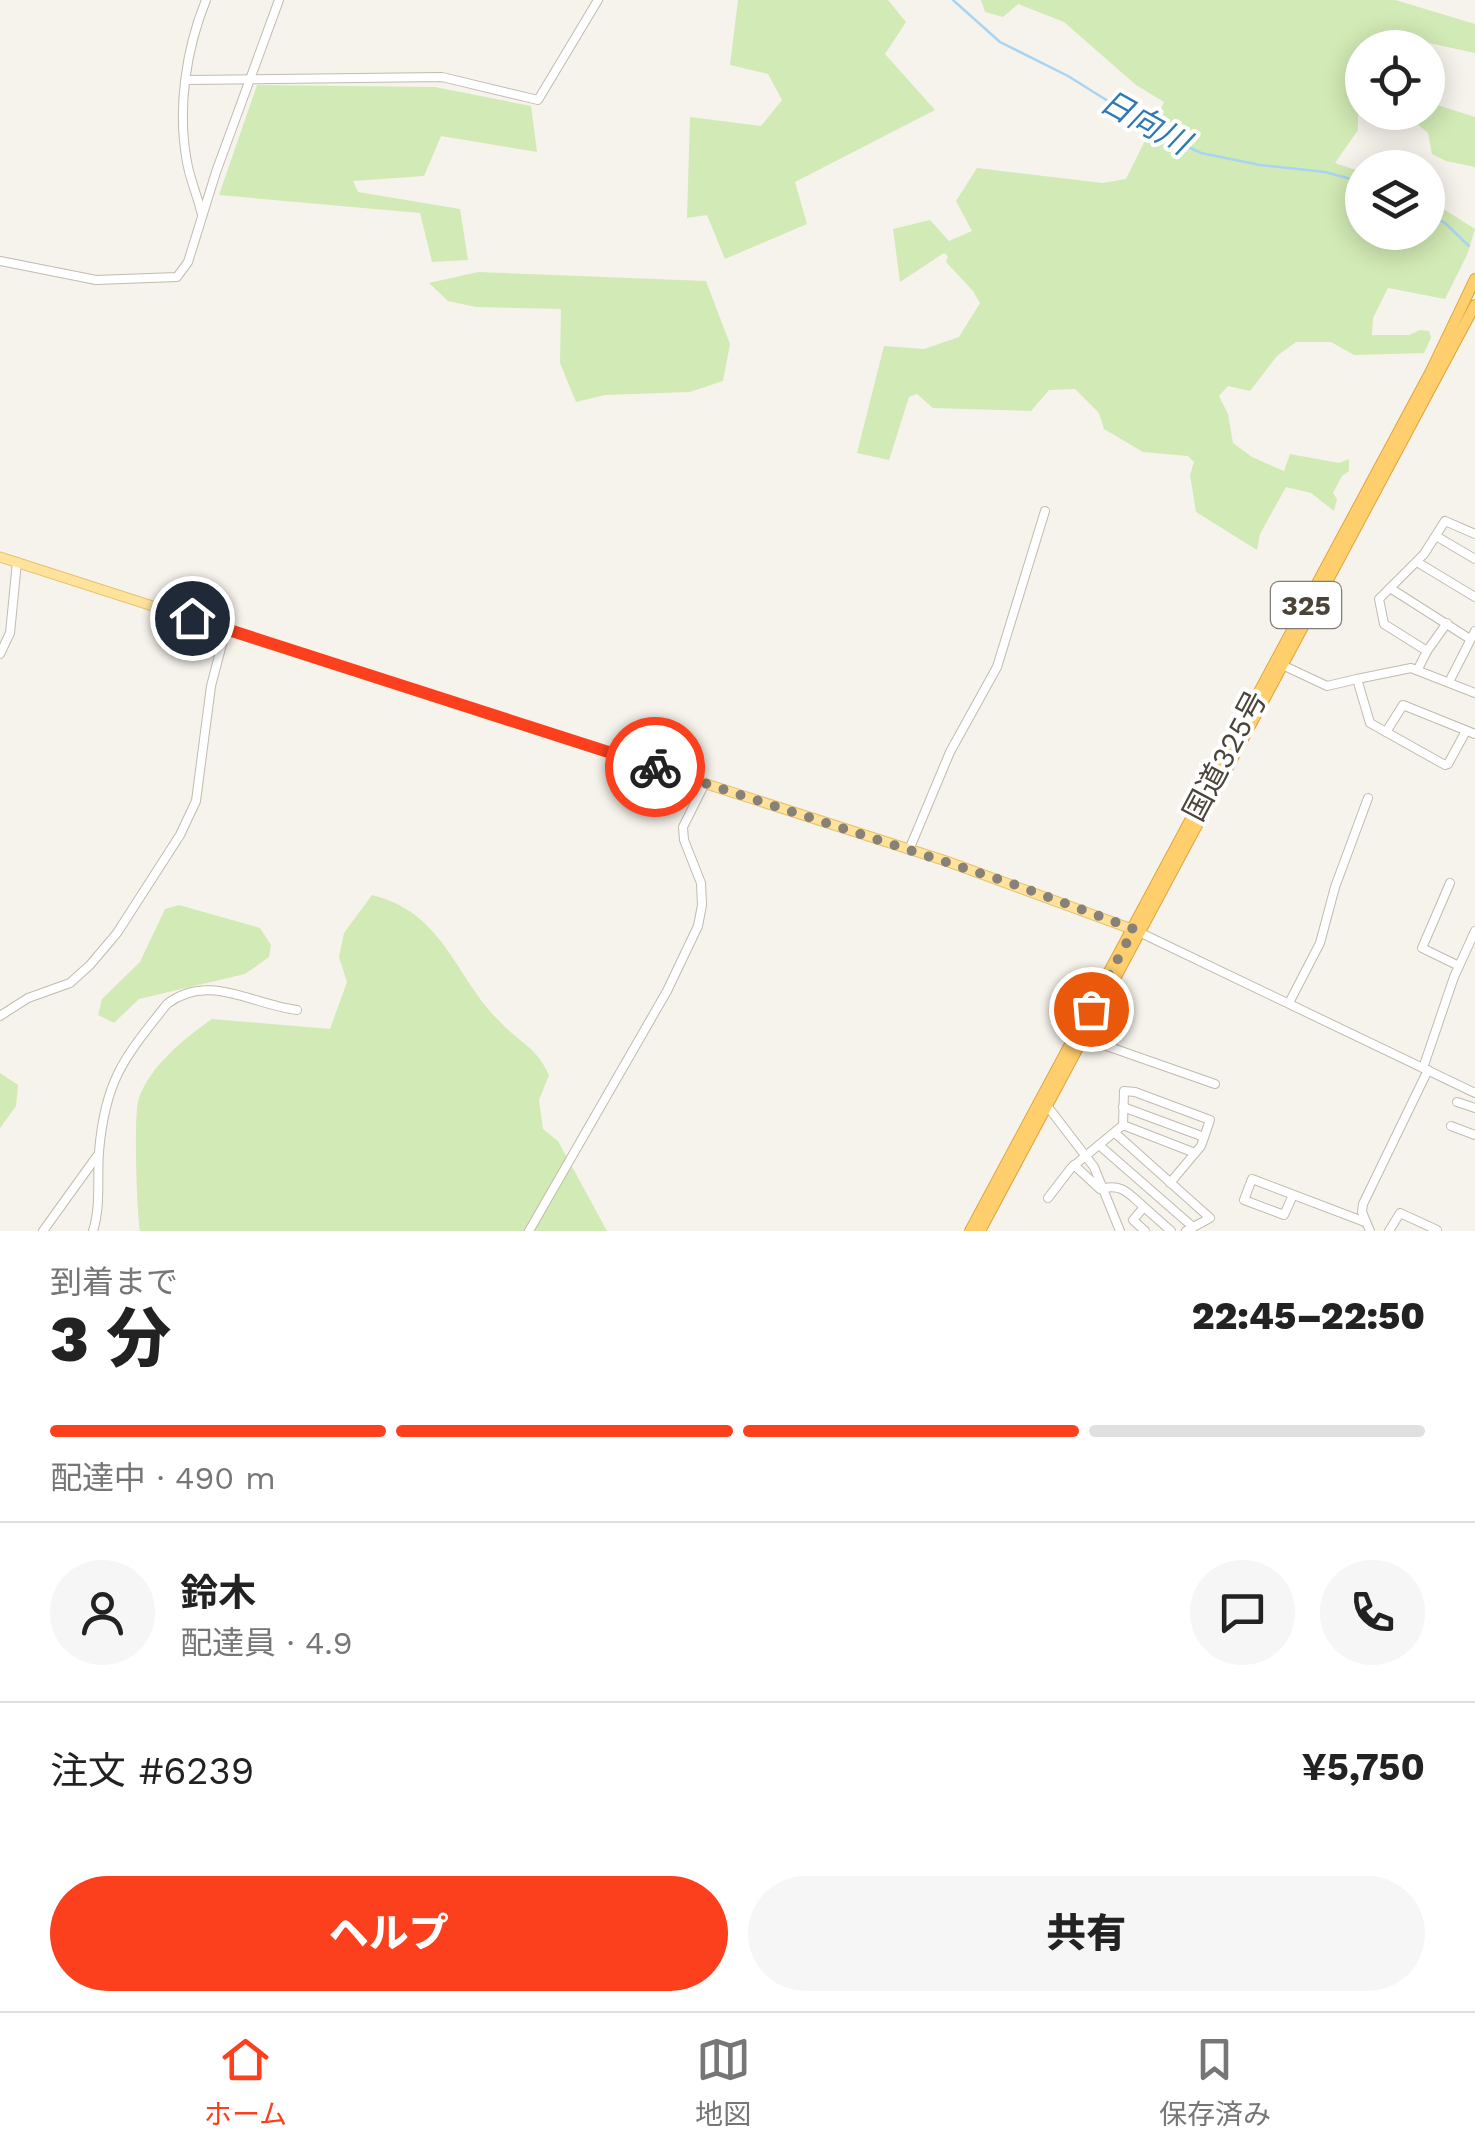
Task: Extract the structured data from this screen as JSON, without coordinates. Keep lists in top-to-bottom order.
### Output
{
  "streets": {
    "highway": ["325", "国道325号"]
  },
  "water": ["日向川"],
  "page": {
    "heading": ["3 分", "到着まで", "22:45–22:50"],
    "panel": [
      "鈴木",
      "配達員 · 4.9",
      "注文 #6239",
      "¥5,750"
    ],
    "bar": "配達中 · 490 m",
    "buttons": ["ヘルプ", "共有"],
    "tabs": ["ホーム", "地図", "保存済み"]
  }
}
